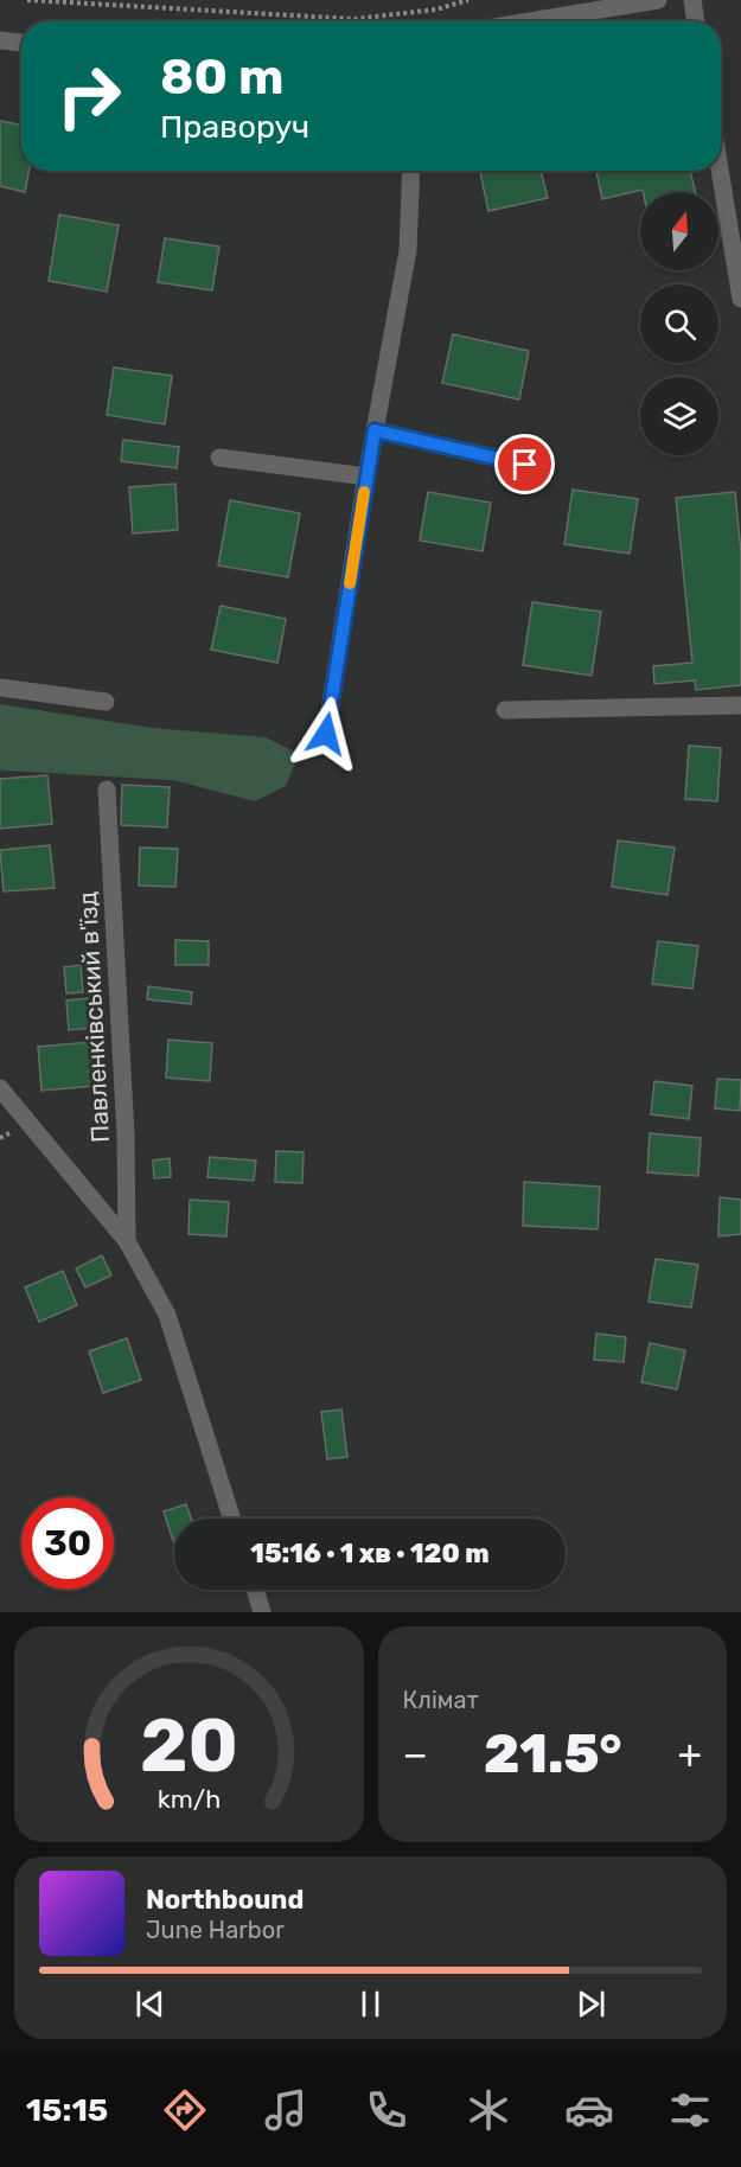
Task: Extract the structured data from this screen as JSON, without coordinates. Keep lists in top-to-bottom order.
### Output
{
  "streets": {
    "street": ["Павленківський в'їзд"]
  },
  "north": "top",
  "page": {
    "turn": ["80 m", "Праворуч"],
    "limit": "30",
    "trip": "15:16 · 1 хв · 120 m",
    "tile": "Клімат",
    "heat": ["−", "21.5°", "+"],
    "song": ["Northbound", "June Harbor"],
    "tabs": "15:15",
    "gauge": ["20", "km/h"]
  }
}
